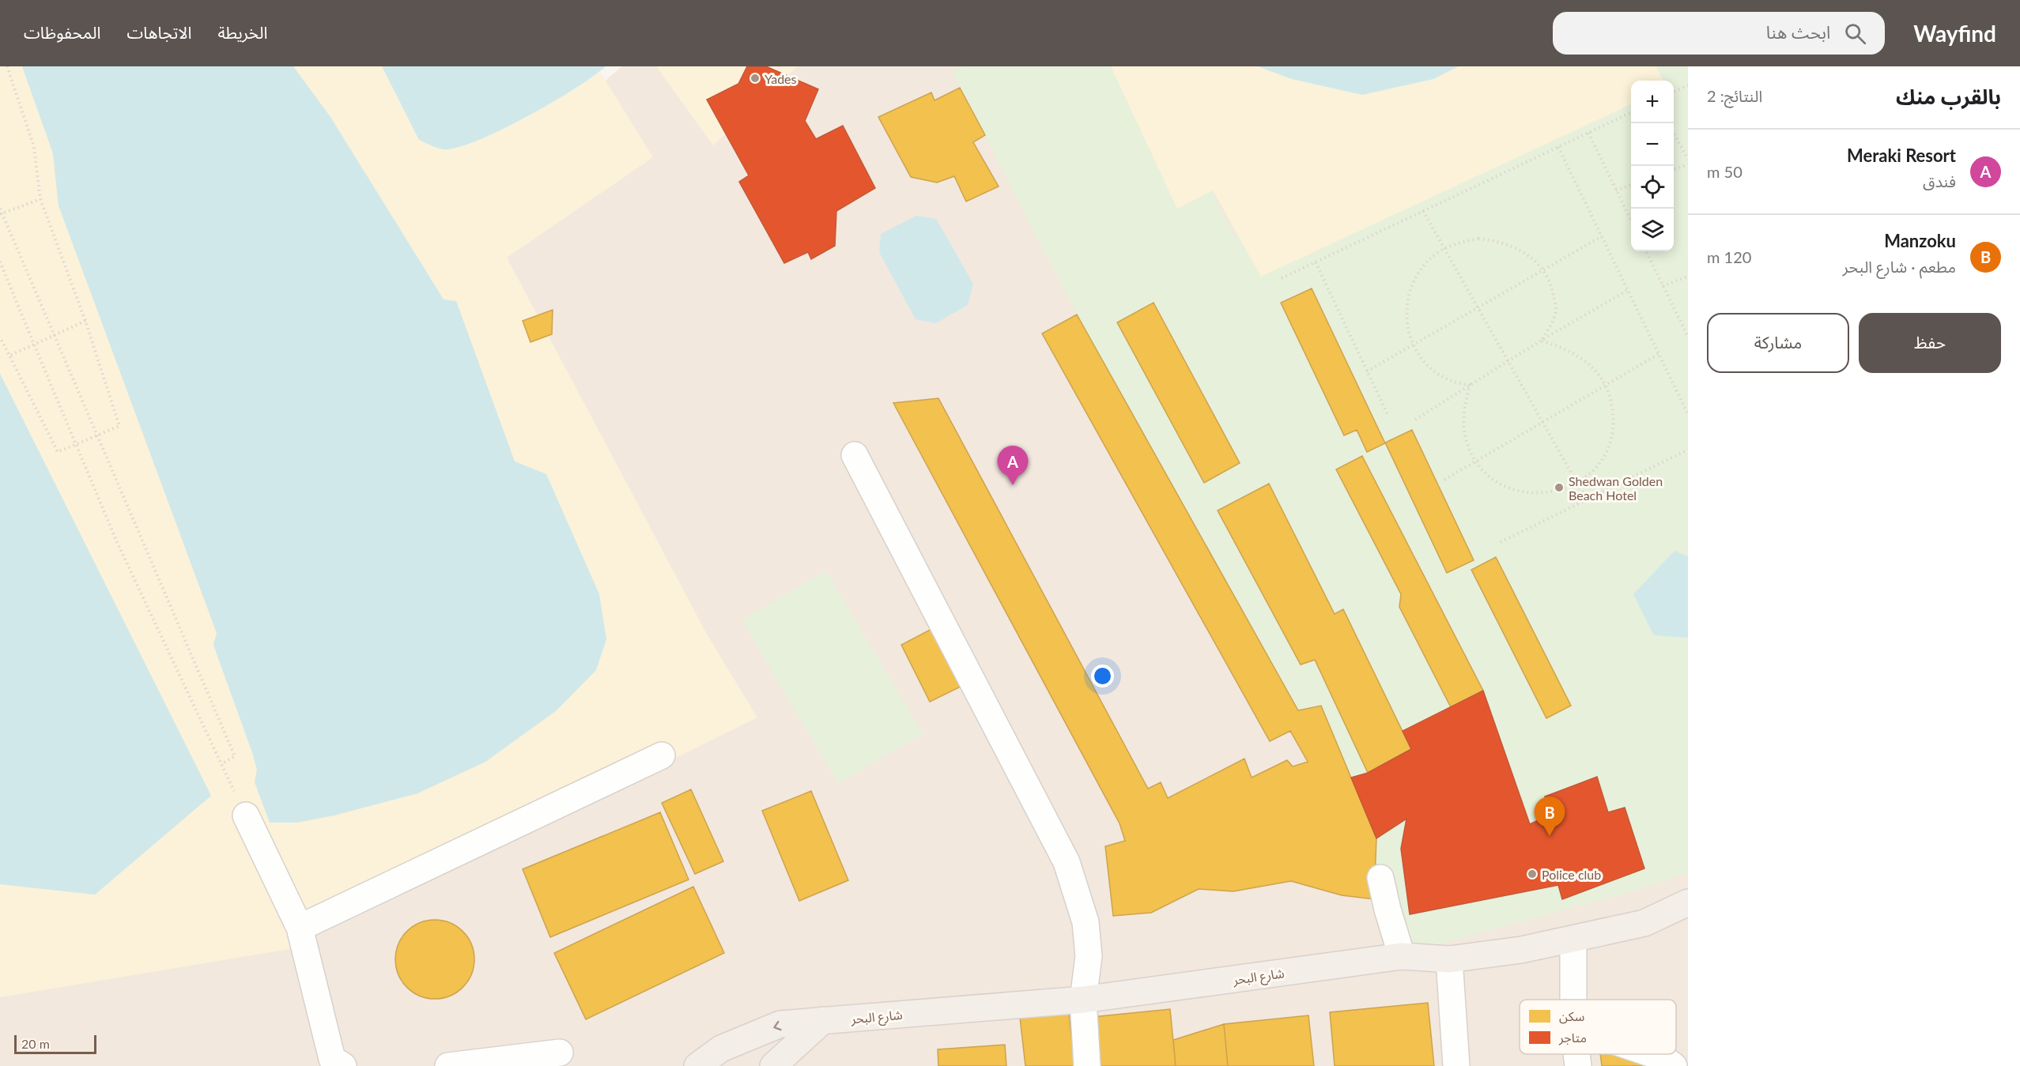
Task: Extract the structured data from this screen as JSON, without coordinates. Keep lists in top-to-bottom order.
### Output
{
  "streets": {
    "main road": ["شارع البحر"]
  },
  "places": ["Yades", "Shedwan Golden Beach Hotel", "Police club"],
  "legend": ["سكن", "متاجر"],
  "scale_bar": "20 m",
  "page": {
    "header": "Wayfind",
    "search": "ابحث هنا",
    "nav": ["الخريطة", "الاتجاهات", "المحفوظات"],
    "heading": ["بالقرب منك", "النتائج: 2"],
    "map_buttons": ["+", "−"],
    "list": [
      {
        "mark": "A",
        "name": "Meraki Resort",
        "note": "فندق",
        "value": "50 m"
      },
      {
        "mark": "B",
        "name": "Manzoku",
        "note": "مطعم · شارع البحر",
        "value": "120 m"
      }
    ],
    "buttons": ["حفظ", "مشاركة"],
    "pins": ["A", "B"],
    "scale": "20 m"
  }
}
